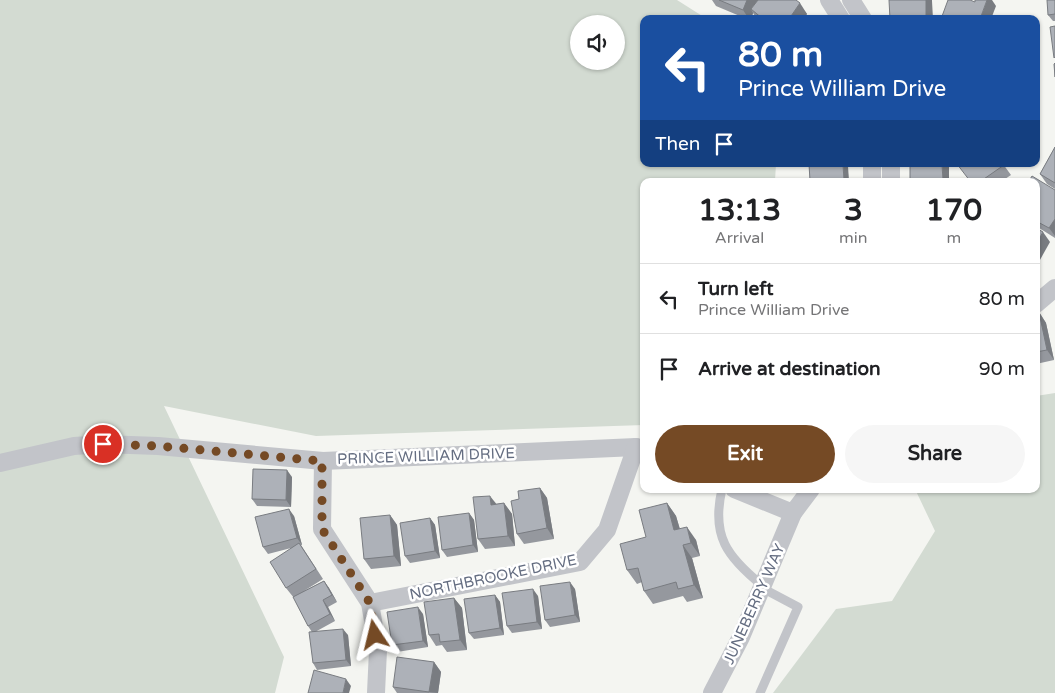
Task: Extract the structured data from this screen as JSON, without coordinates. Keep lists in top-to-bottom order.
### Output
{
  "streets": {
    "street": ["PRINCE WILLIAM DRIVE", "NORTHBROOKE DRIVE", "JUNEBERRY WAY"]
  },
  "crossings": [
    ["PRINCE WILLIAM DRIVE", "NORTHBROOKE DRIVE"]
  ],
  "page": {
    "turn": ["80 m", "Prince William Drive"],
    "then": "Then",
    "eta": [
      "13:13",
      "Arrival",
      "3",
      "min",
      "170",
      "m"
    ],
    "list": [
      {
        "name": "Turn left",
        "note": "Prince William Drive",
        "value": "80 m"
      },
      {
        "name": "Arrive at destination",
        "value": "90 m"
      }
    ],
    "buttons": ["Exit", "Share"]
  }
}
